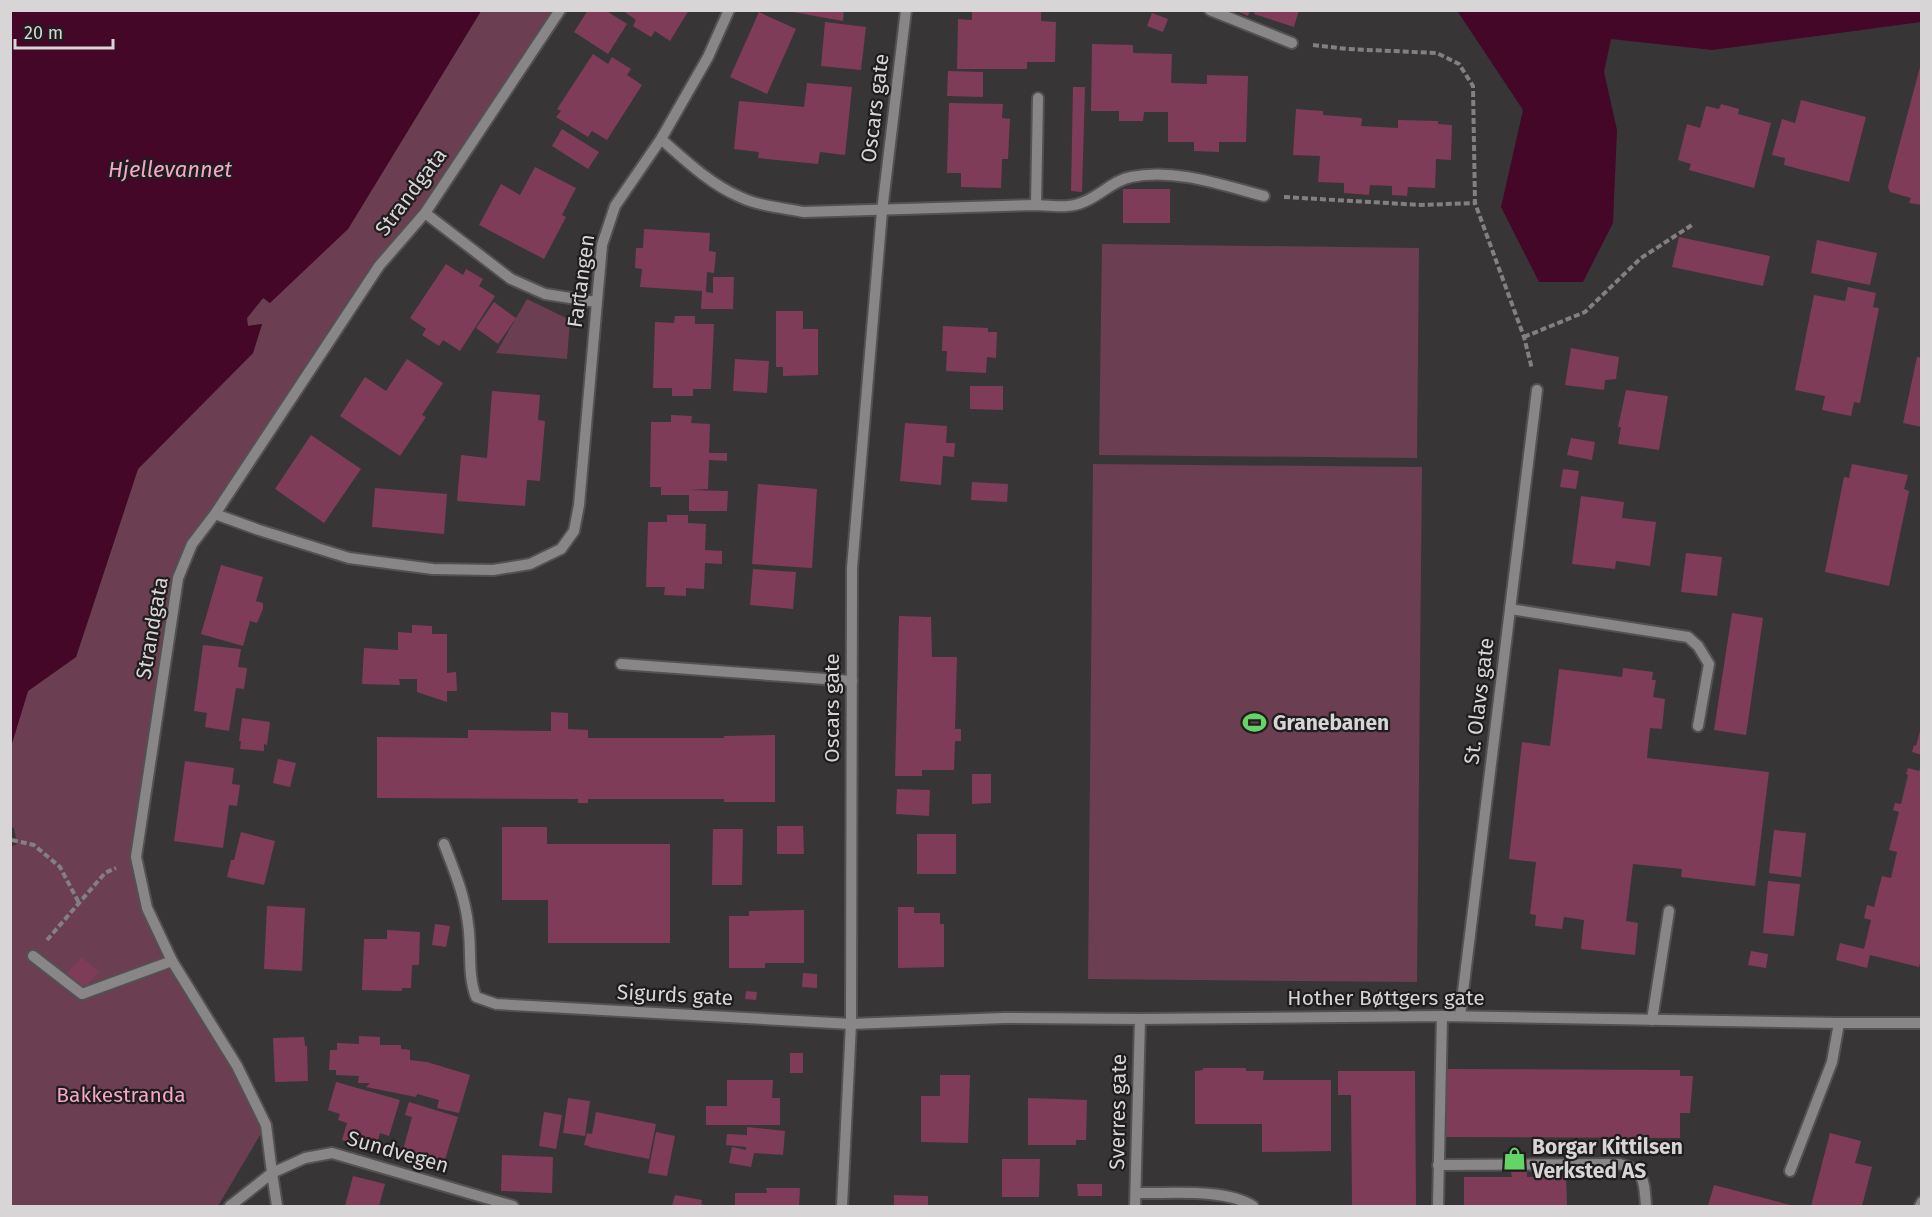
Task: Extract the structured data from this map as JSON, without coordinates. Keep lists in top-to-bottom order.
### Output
{
  "streets": {
    "street": [
      "Oscars gate",
      "Strandgata",
      "Fartangen",
      "St. Olavs gate",
      "Sigurds gate",
      "Hother Bøttgers gate",
      "Sverres gate",
      "Sundvegen"
    ]
  },
  "crossings": [
    ["Oscars gate", "Sigurds gate"],
    ["Oscars gate", "Hother Bøttgers gate"],
    ["Strandgata", "Fartangen"],
    ["Strandgata", "Sundvegen"],
    ["St. Olavs gate", "Hother Bøttgers gate"],
    ["Sigurds gate", "Hother Bøttgers gate"],
    ["Hother Bøttgers gate", "Sverres gate"]
  ],
  "water": ["Hjellevannet"],
  "parks": ["Bakkestranda"],
  "places": {
    "sports": ["Granebanen"],
    "shop": ["Borgar Kittilsen Verksted AS"]
  },
  "scale_bar": "20 m"
}
